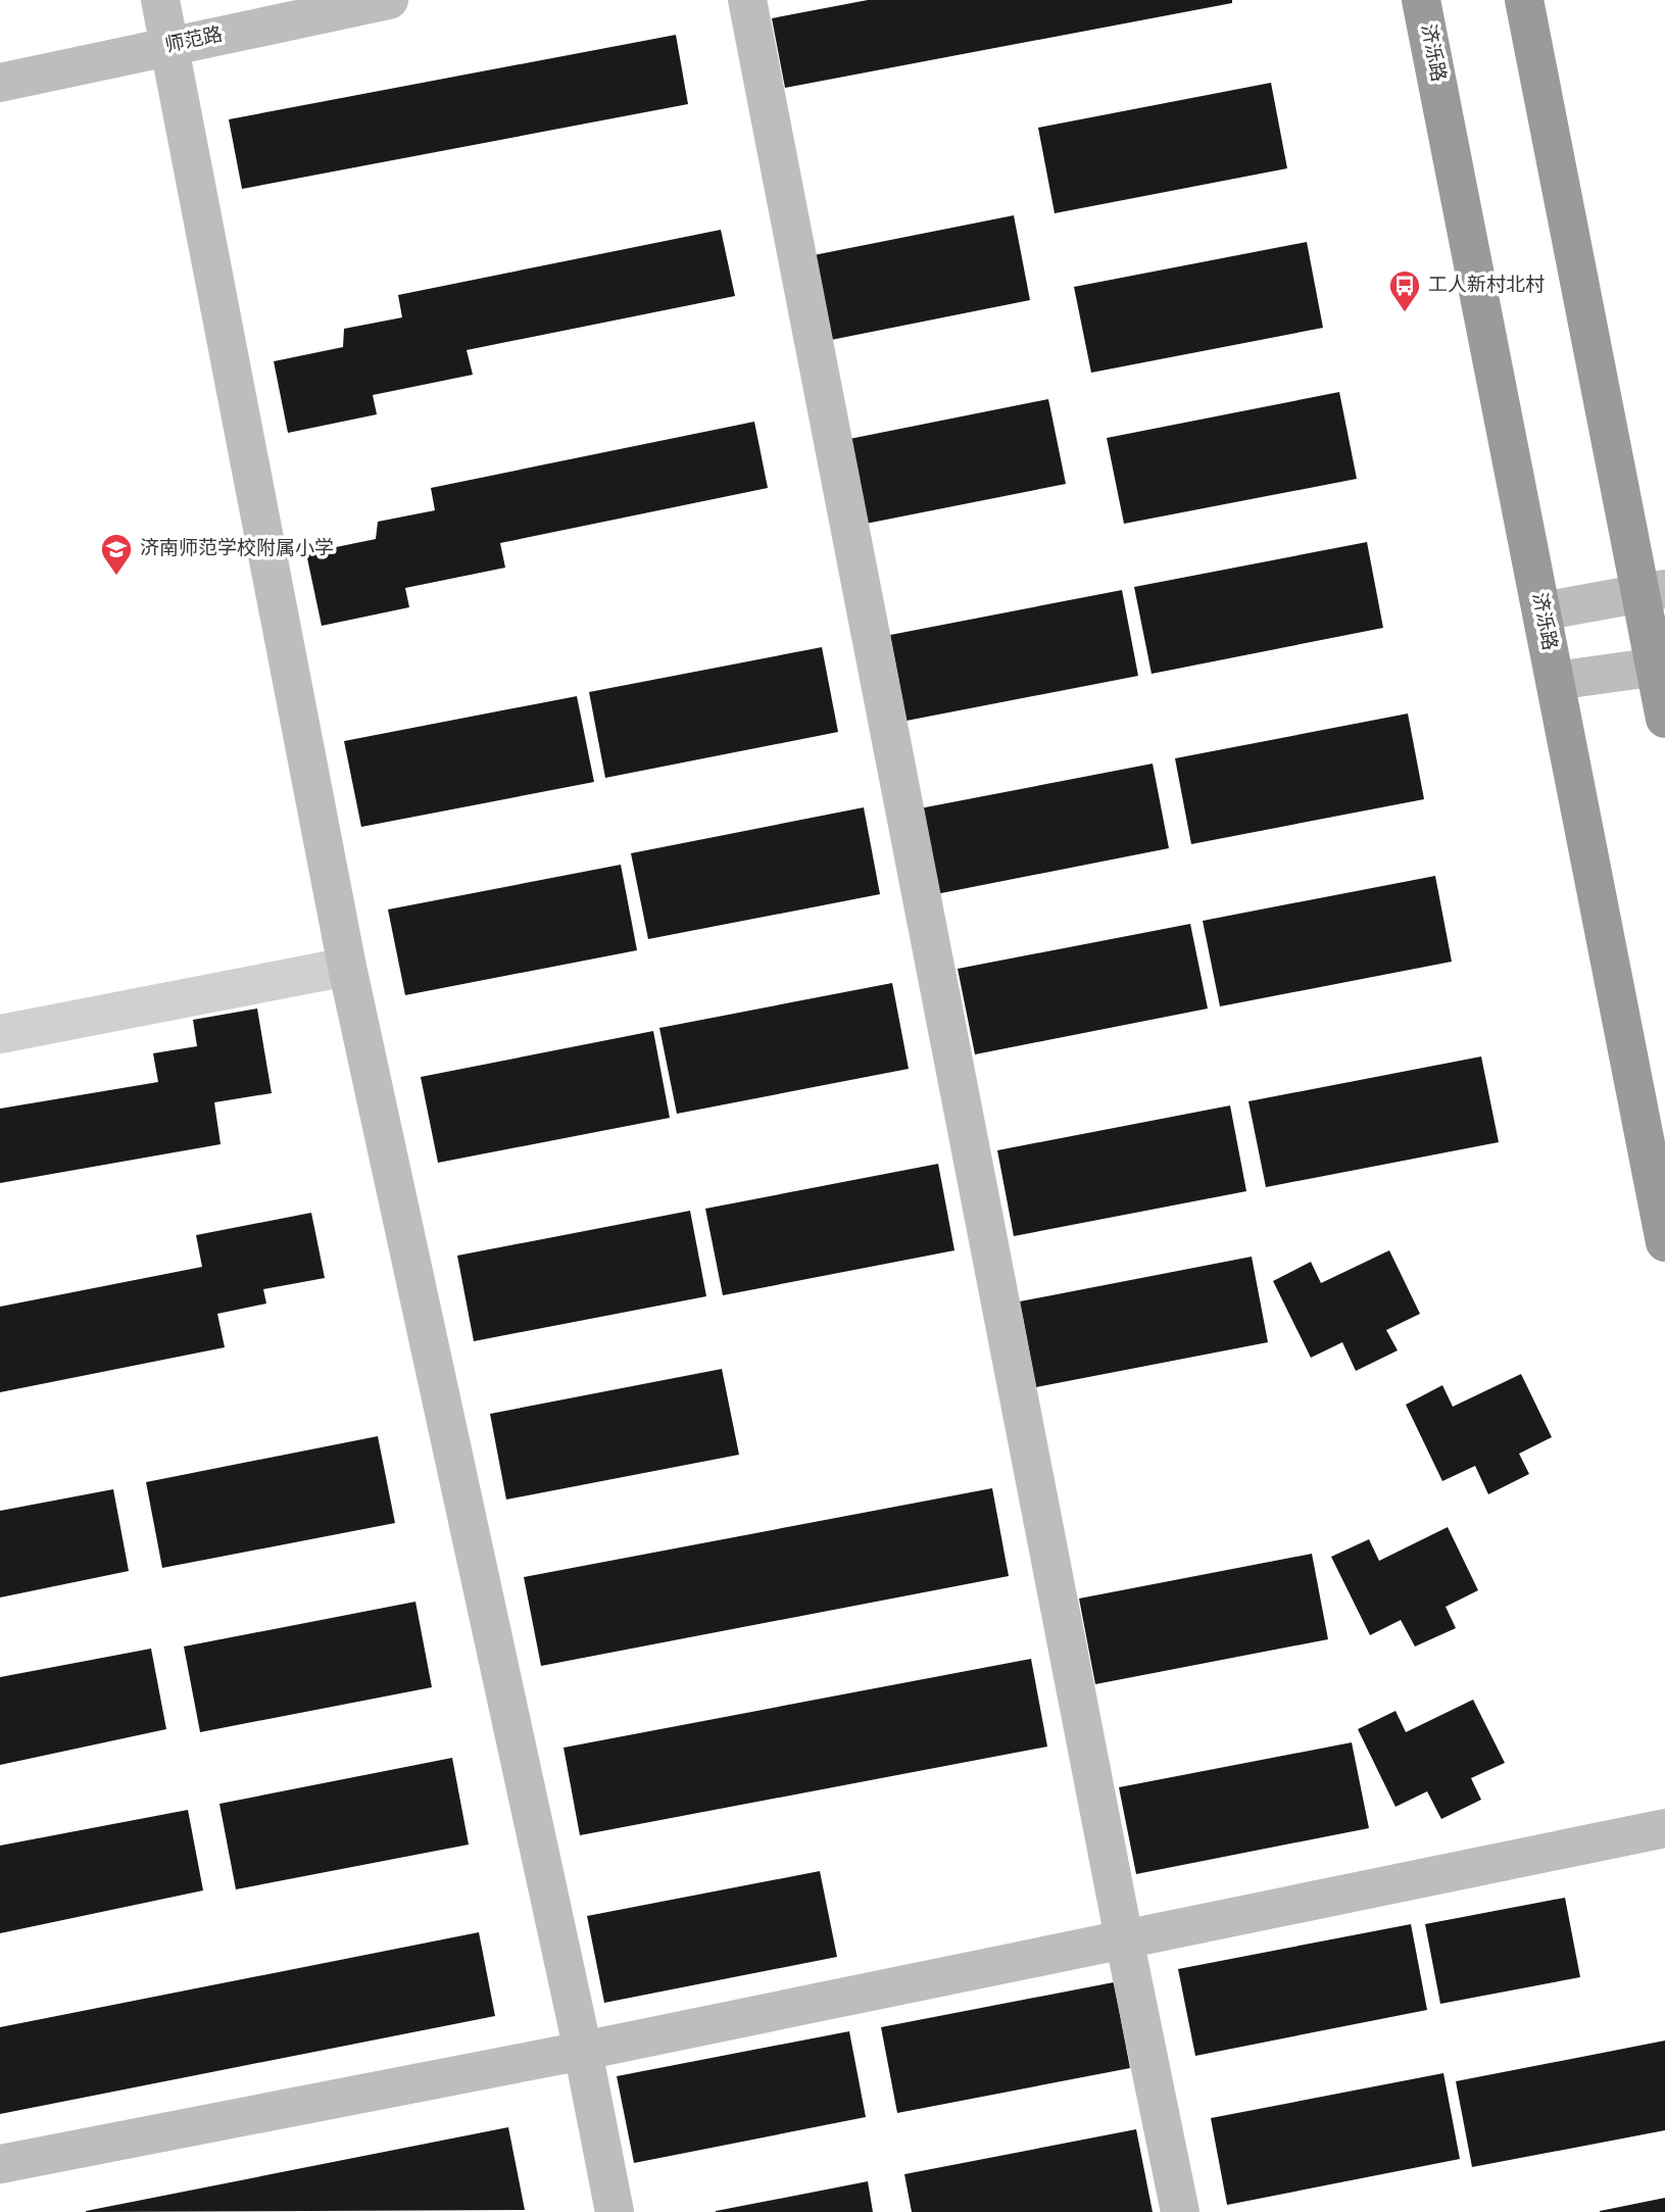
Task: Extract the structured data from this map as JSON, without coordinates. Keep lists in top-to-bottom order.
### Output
{
  "streets": {
    "highway": ["济泺路"],
    "street": ["师范路"]
  },
  "places": {
    "bus stop": ["工人新村北村"],
    "school or university": ["济南师范学校附属小学"]
  }
}
